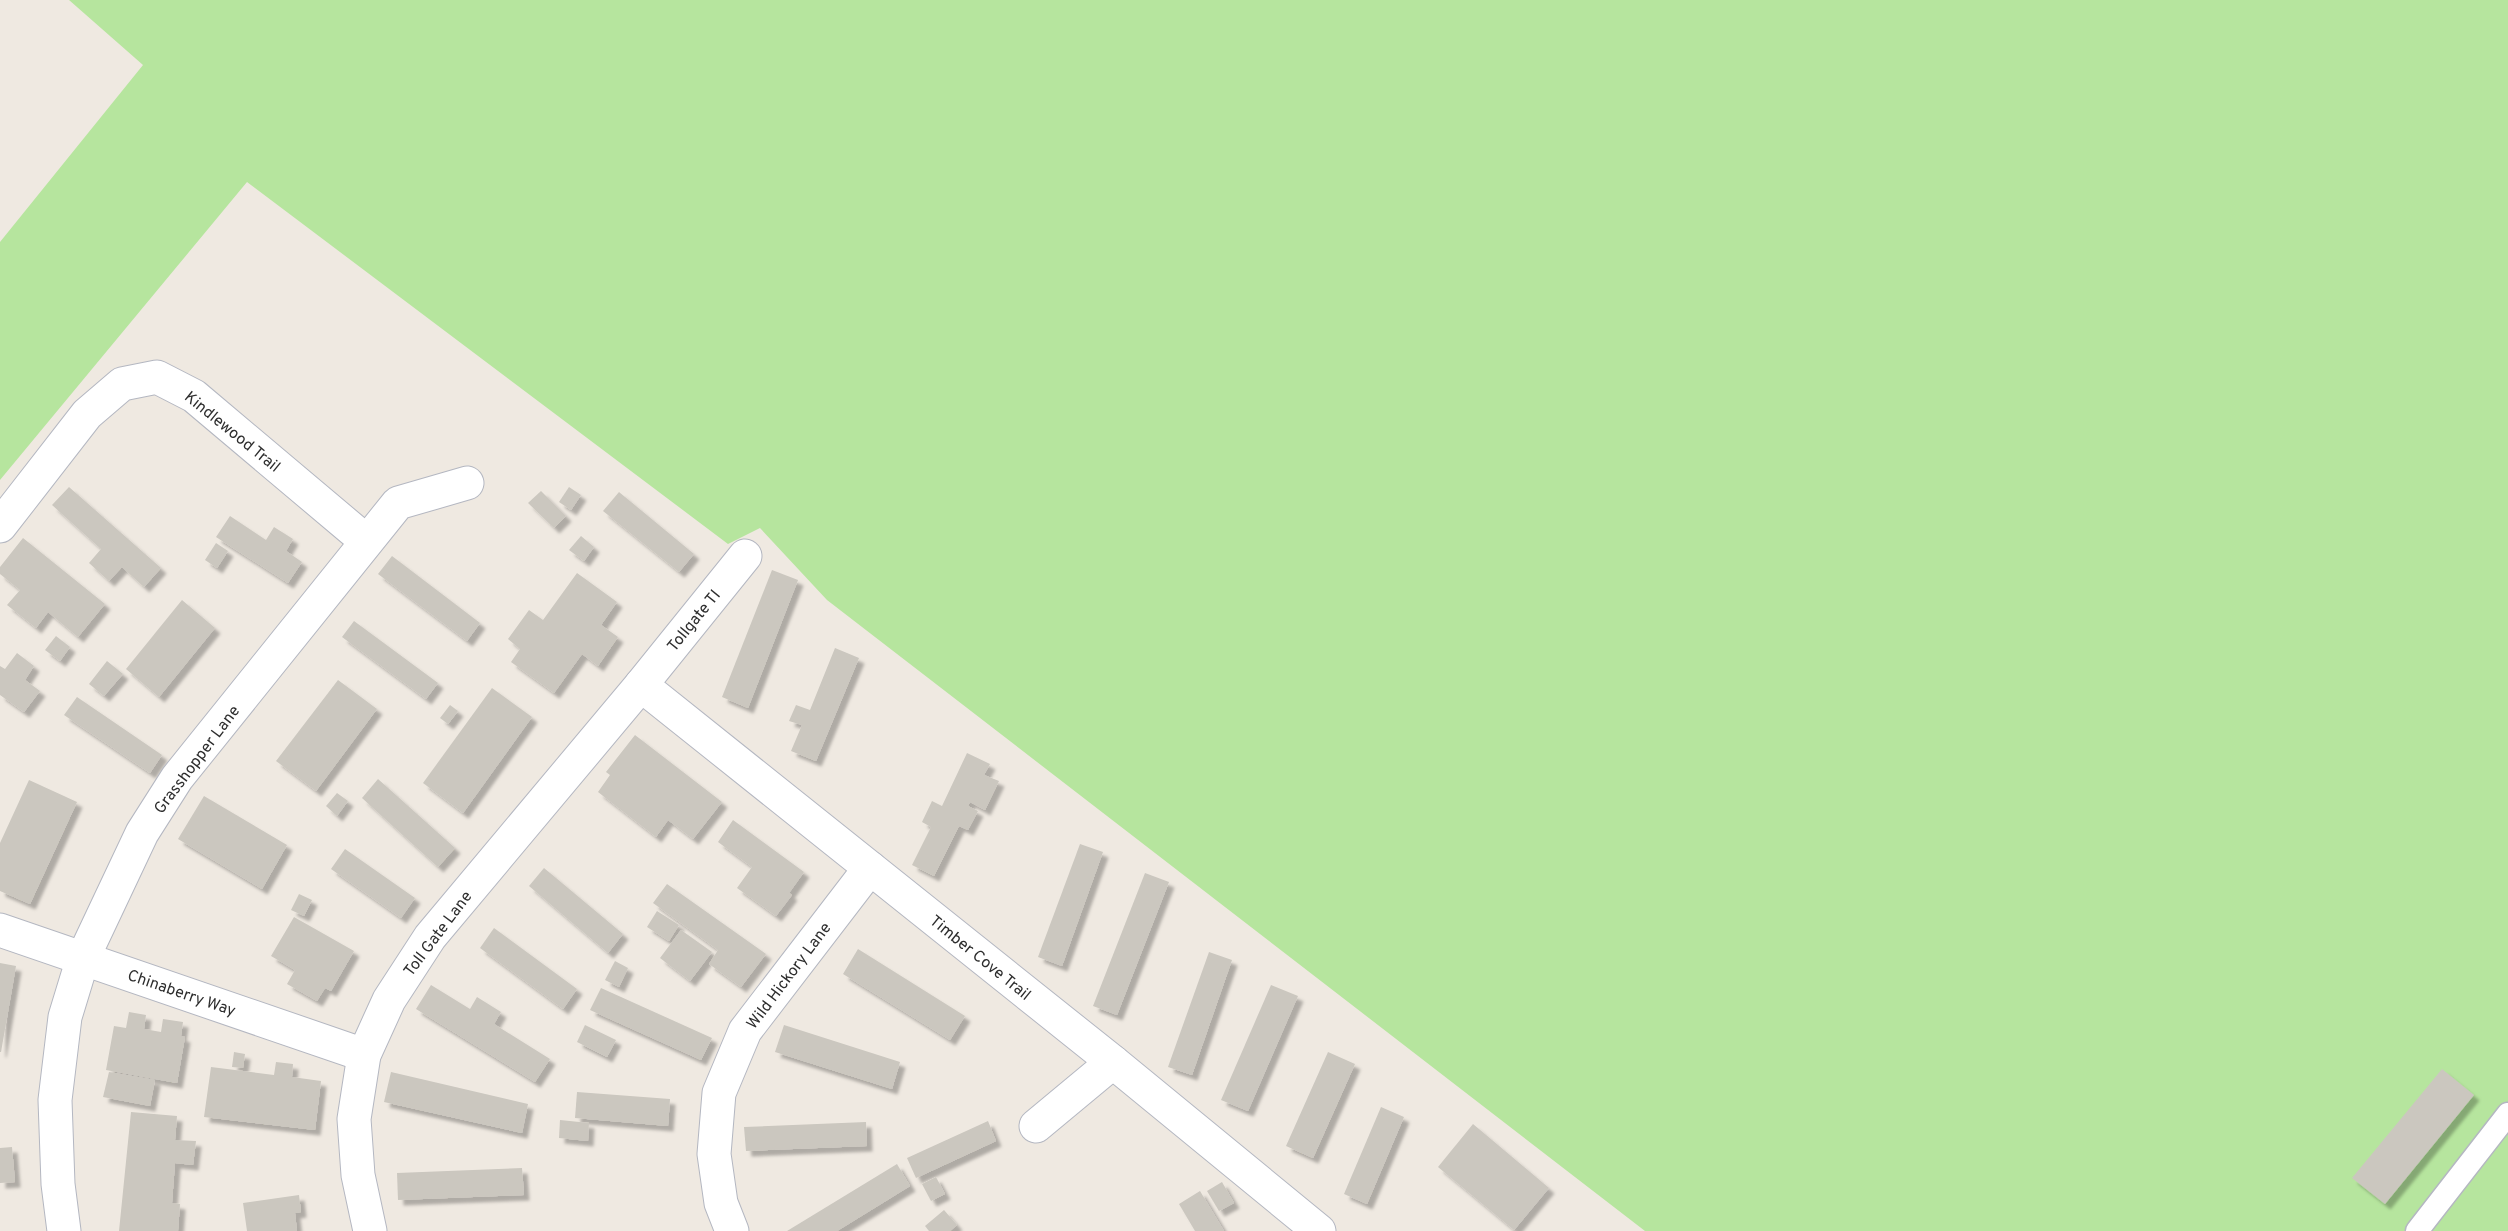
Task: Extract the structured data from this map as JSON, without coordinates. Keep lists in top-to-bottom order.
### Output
{
  "streets": {
    "street": [
      "Kindlewood Trail",
      "Tollgate Tl",
      "Grasshopper Lane",
      "Toll Gate Lane",
      "Timber Cove Trail",
      "Wild Hickory Lane",
      "Chinaberry Way"
    ]
  },
  "crossings": [
    ["Kindlewood Trail", "Grasshopper Lane"],
    ["Tollgate Tl", "Toll Gate Lane"],
    ["Tollgate Tl", "Timber Cove Trail"],
    ["Grasshopper Lane", "Chinaberry Way"],
    ["Toll Gate Lane", "Timber Cove Trail"],
    ["Toll Gate Lane", "Chinaberry Way"],
    ["Timber Cove Trail", "Wild Hickory Lane"]
  ]
}
